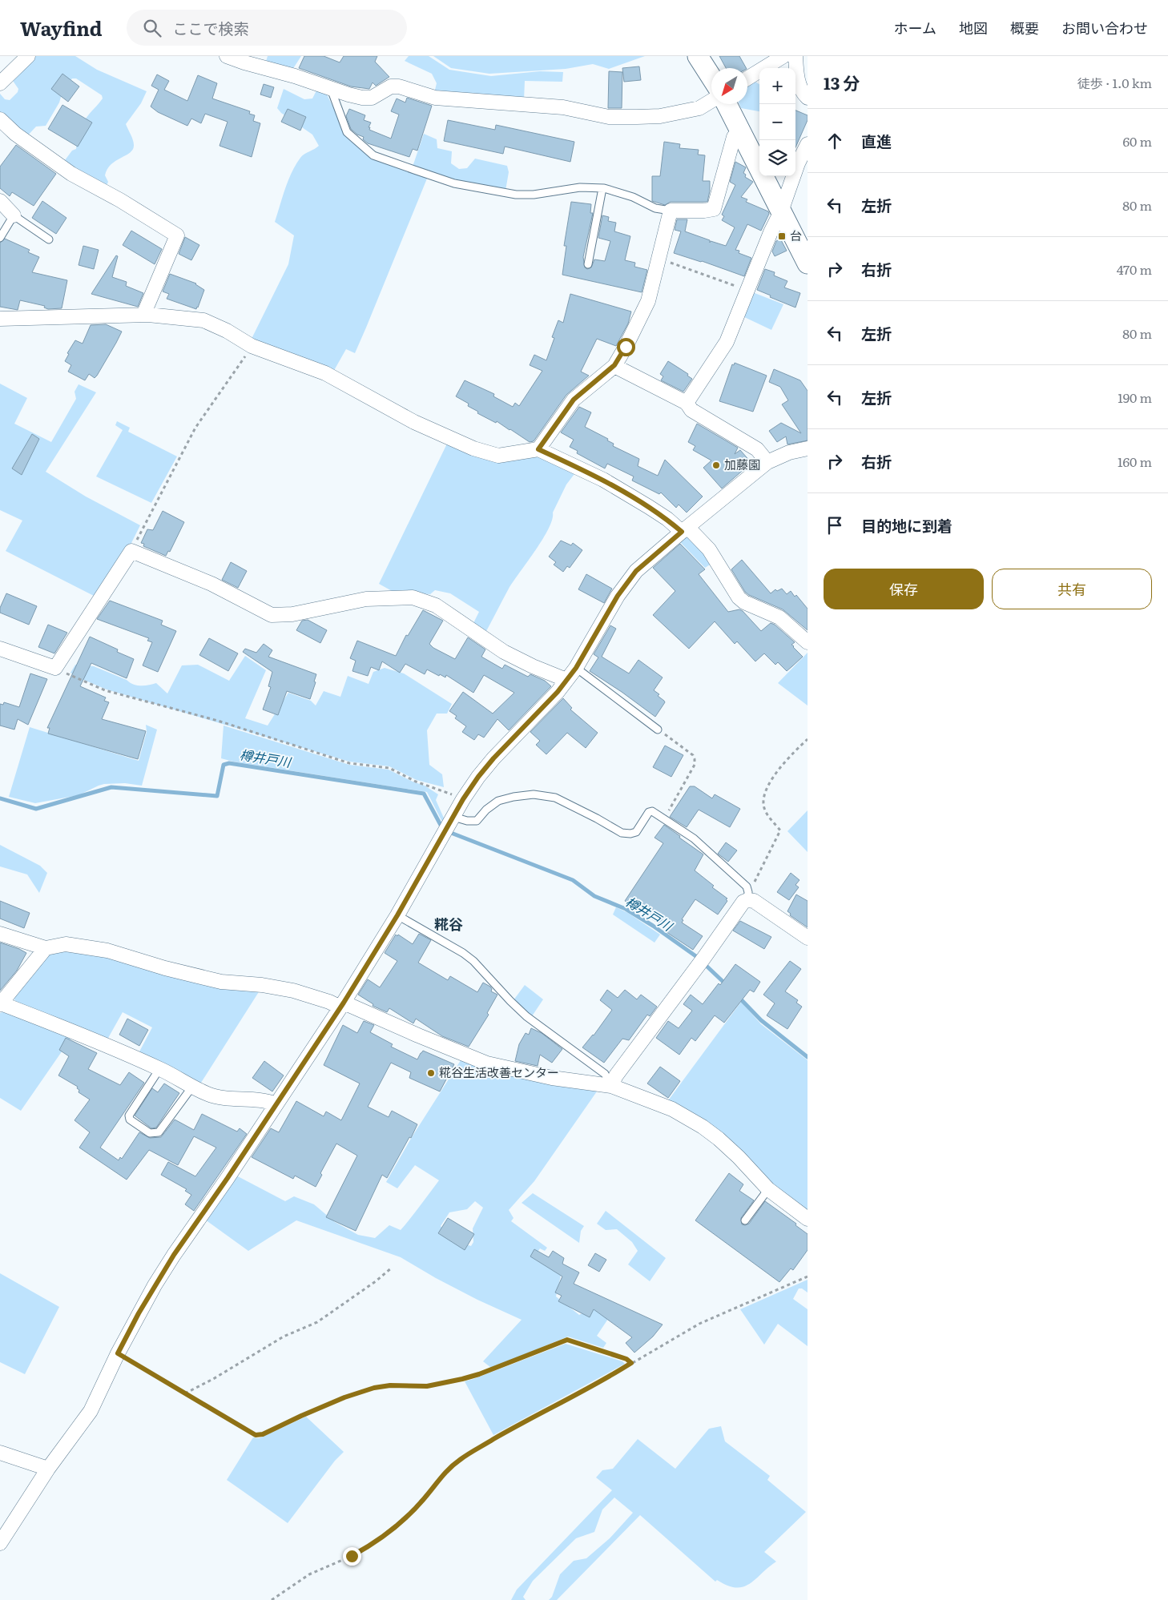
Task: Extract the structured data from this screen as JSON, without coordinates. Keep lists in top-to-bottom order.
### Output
{
  "districts": ["糀谷"],
  "water": ["樽井戸川"],
  "places": {
    "transit": ["台"],
    "other": ["加藤園", "糀谷生活改善センター"]
  },
  "north": "bottom left",
  "page": {
    "header": "Wayfind",
    "search": "ここで検索",
    "nav": [
      "ホーム",
      "地図",
      "概要",
      "お問い合わせ"
    ],
    "heading": ["13 分", "徒歩 · 1.0 km"],
    "map_buttons": ["+", "−"],
    "list": [
      ["直進", "60 m"],
      ["左折", "80 m"],
      ["右折", "470 m"],
      ["左折", "80 m"],
      ["左折", "190 m"],
      ["右折", "160 m"],
      "目的地に到着"
    ],
    "buttons": ["保存", "共有"]
  }
}
